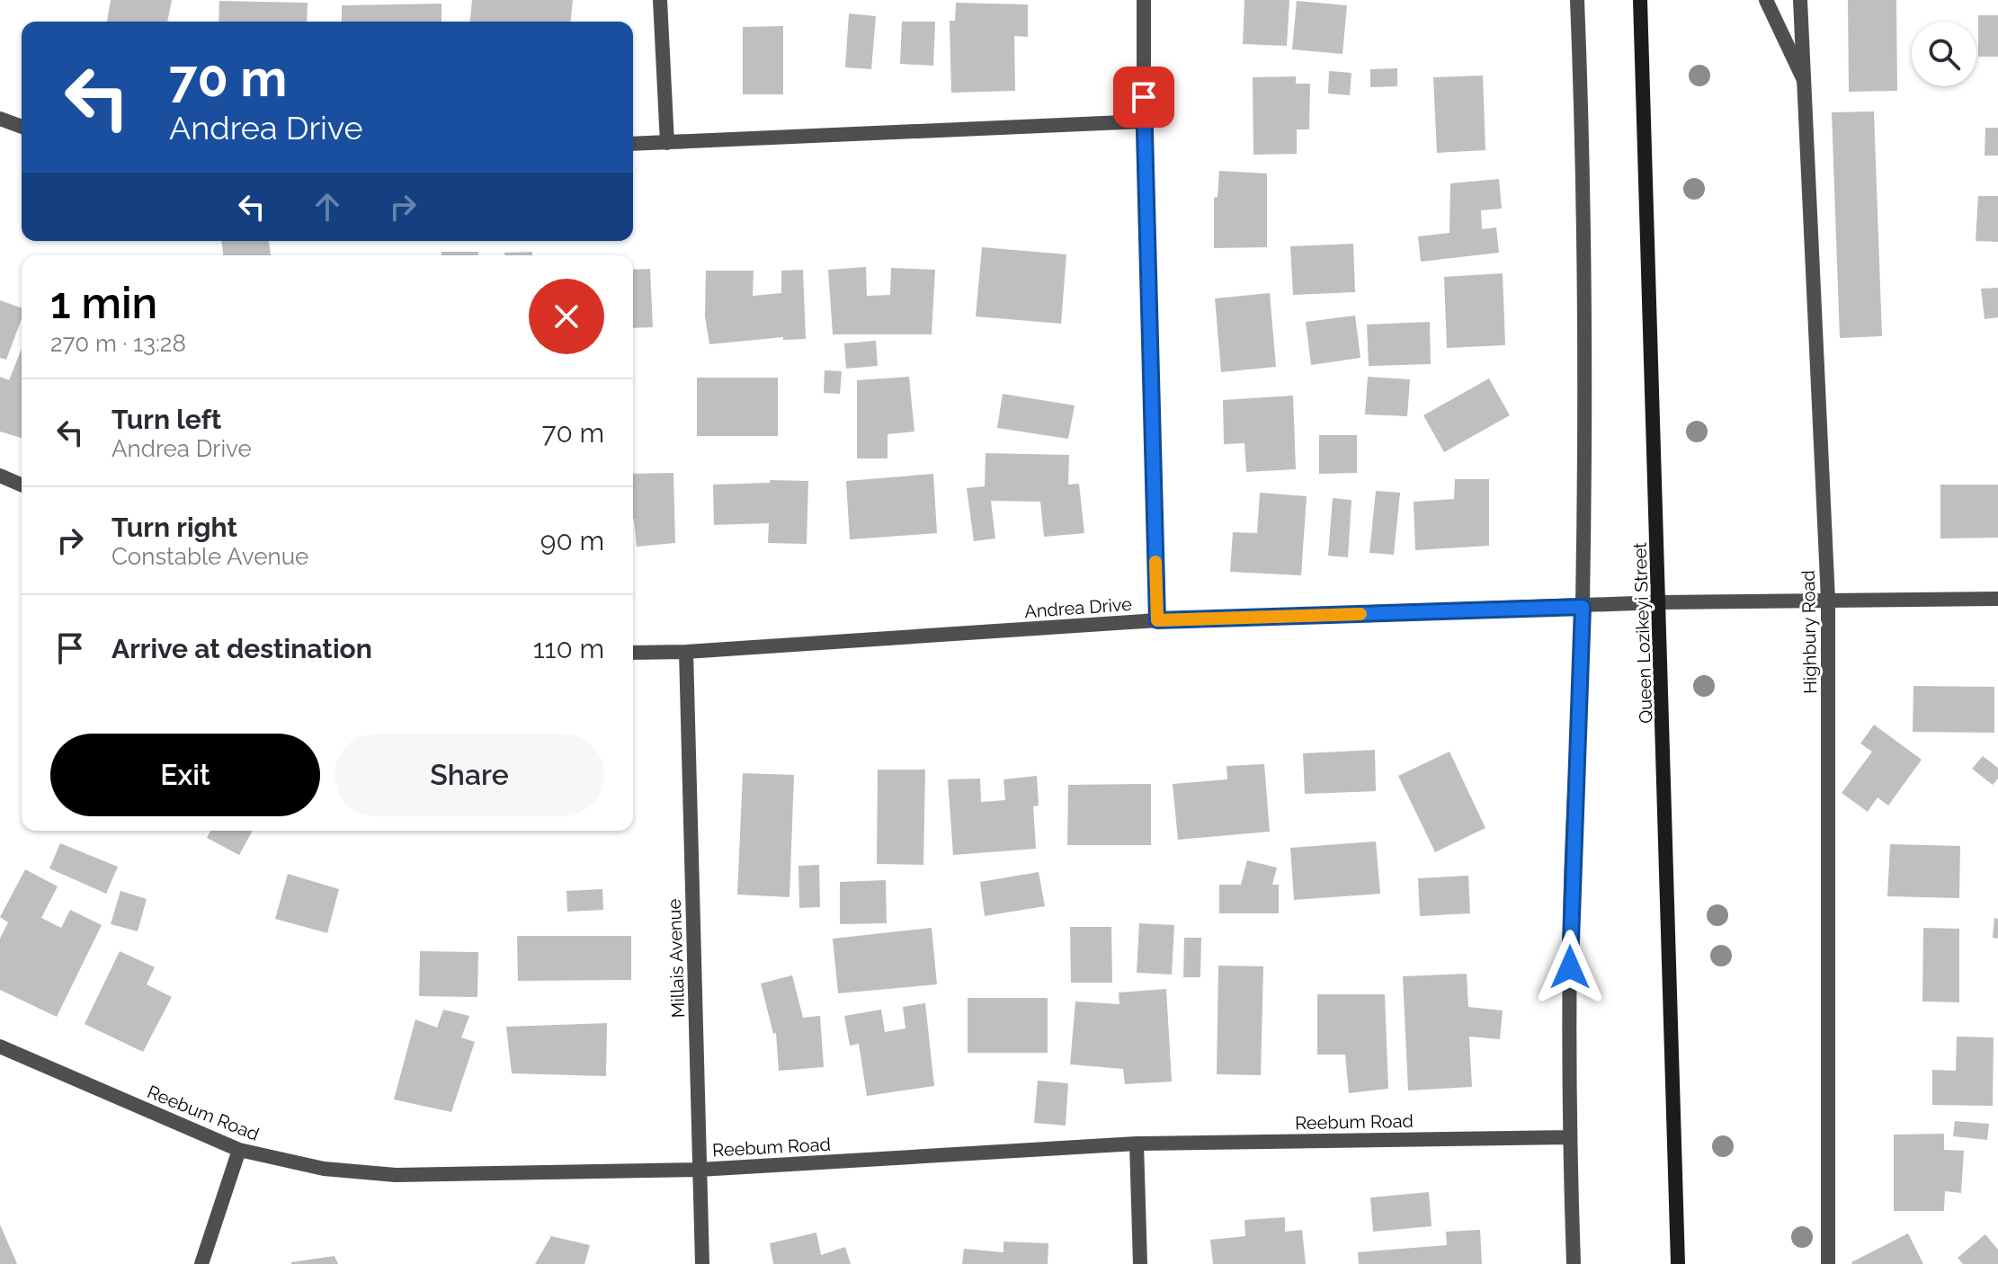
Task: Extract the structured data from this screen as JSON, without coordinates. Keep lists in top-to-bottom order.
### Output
{
  "streets": {
    "main road": ["Queen Lozikeyi Street"],
    "street": [
      "Andrea Drive",
      "Highbury Road",
      "Millais Avenue",
      "Reebum Road"
    ]
  },
  "crossings": [
    ["Andrea Drive", "Highbury Road"],
    ["Andrea Drive", "Queen Lozikeyi Street"],
    ["Andrea Drive", "Millais Avenue"],
    ["Millais Avenue", "Reebum Road"]
  ],
  "page": {
    "turn": ["70 m", "Andrea Drive"],
    "heading": ["1 min", "270 m · 13:28"],
    "list": [
      {
        "name": "Turn left",
        "note": "Andrea Drive",
        "value": "70 m"
      },
      {
        "name": "Turn right",
        "note": "Constable Avenue",
        "value": "90 m"
      },
      {
        "name": "Arrive at destination",
        "value": "110 m"
      }
    ],
    "buttons": ["Exit", "Share"]
  }
}
